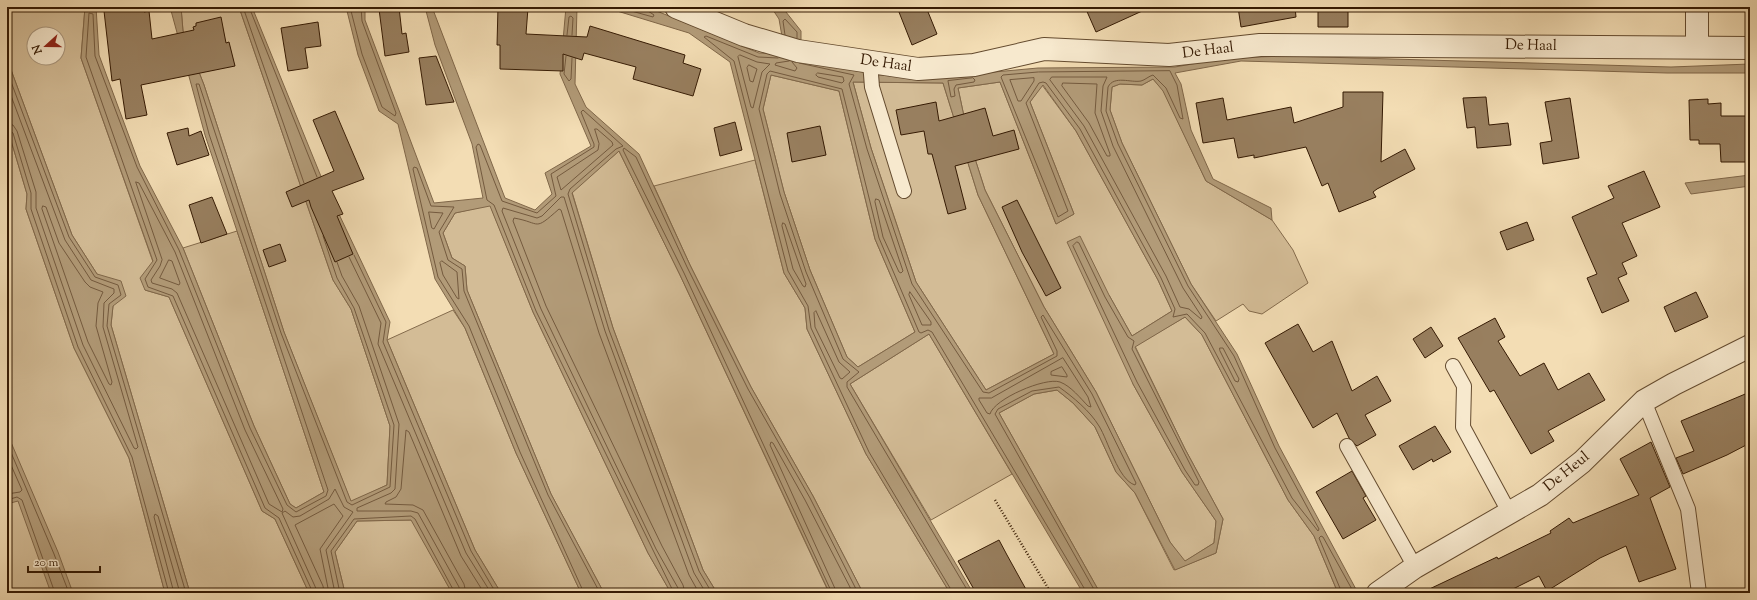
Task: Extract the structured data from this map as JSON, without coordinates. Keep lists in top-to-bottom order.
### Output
{
  "streets": {
    "street": ["De Haal", "De Heul"]
  },
  "scale_bar": "20 m",
  "north": "left"
}
